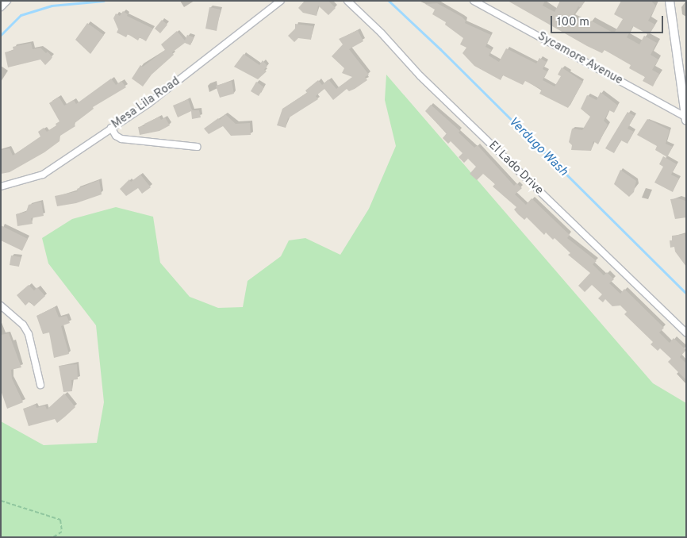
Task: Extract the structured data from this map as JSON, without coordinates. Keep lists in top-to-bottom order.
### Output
{
  "streets": {
    "street": ["Sycamore Avenue", "Mesa Lila Road", "El Lado Drive"]
  },
  "water": ["Verdugo Wash"],
  "scale_bar": "100 m"
}
